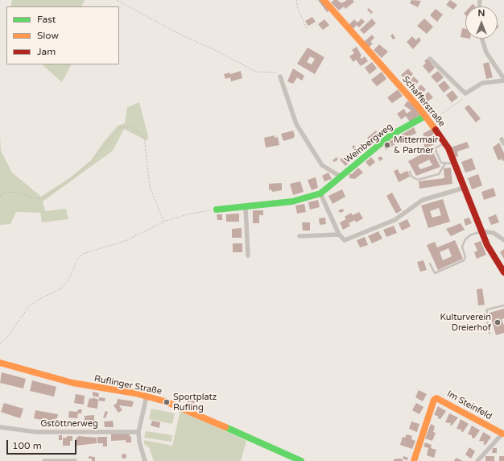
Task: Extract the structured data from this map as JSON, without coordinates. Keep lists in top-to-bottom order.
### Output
{
  "streets": {
    "street": [
      "Schafferstraße",
      "Weinbergweg",
      "Ruflinger Straße",
      "Im Steinfeld",
      "Gstöttnerweg"
    ]
  },
  "crossings": [
    ["Schafferstraße", "Weinbergweg"]
  ],
  "places": ["Mittermair & Partner", "Kulturverein Dreierhof", "Sportplatz Rufling"],
  "legend": ["Fast", "Slow", "Jam"],
  "scale_bar": "100 m",
  "north": "top"
}
